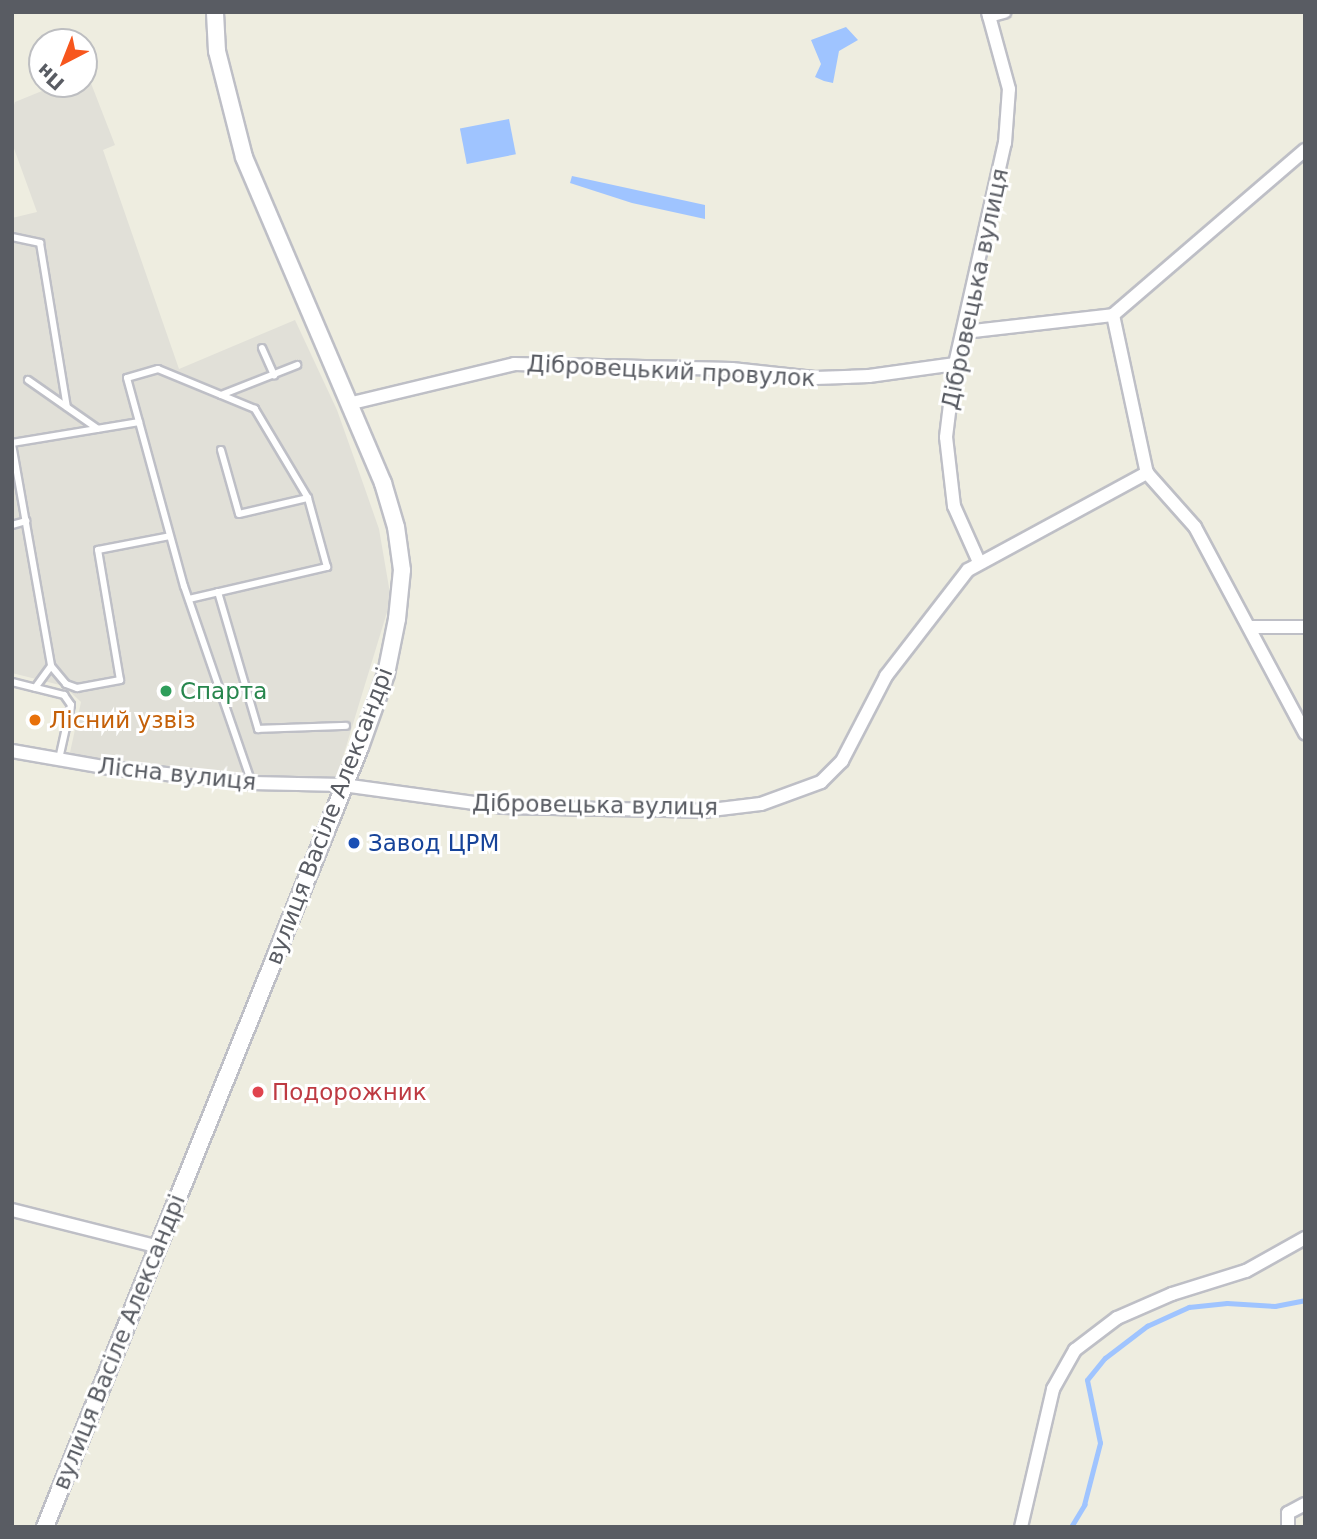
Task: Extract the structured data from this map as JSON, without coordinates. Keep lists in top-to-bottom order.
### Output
{
  "streets": {
    "main road": ["вулиця Васіле Александрі"],
    "street": ["Дібровецька вулиця", "Дібровецький провулок", "Лісна вулиця"]
  },
  "crossings": [
    ["Дібровецька вулиця", "Дібровецький провулок"],
    ["Дібровецька вулиця", "Лісна вулиця"],
    ["Дібровецька вулиця", "вулиця Васіле Александрі"],
    ["Дібровецький провулок", "вулиця Васіле Александрі"],
    ["Лісна вулиця", "вулиця Васіле Александрі"]
  ],
  "places": [
    "Спарта",
    "Лісний узвіз",
    "Завод ЦРМ",
    "Подорожник"
  ],
  "north": "bottom left"
}
